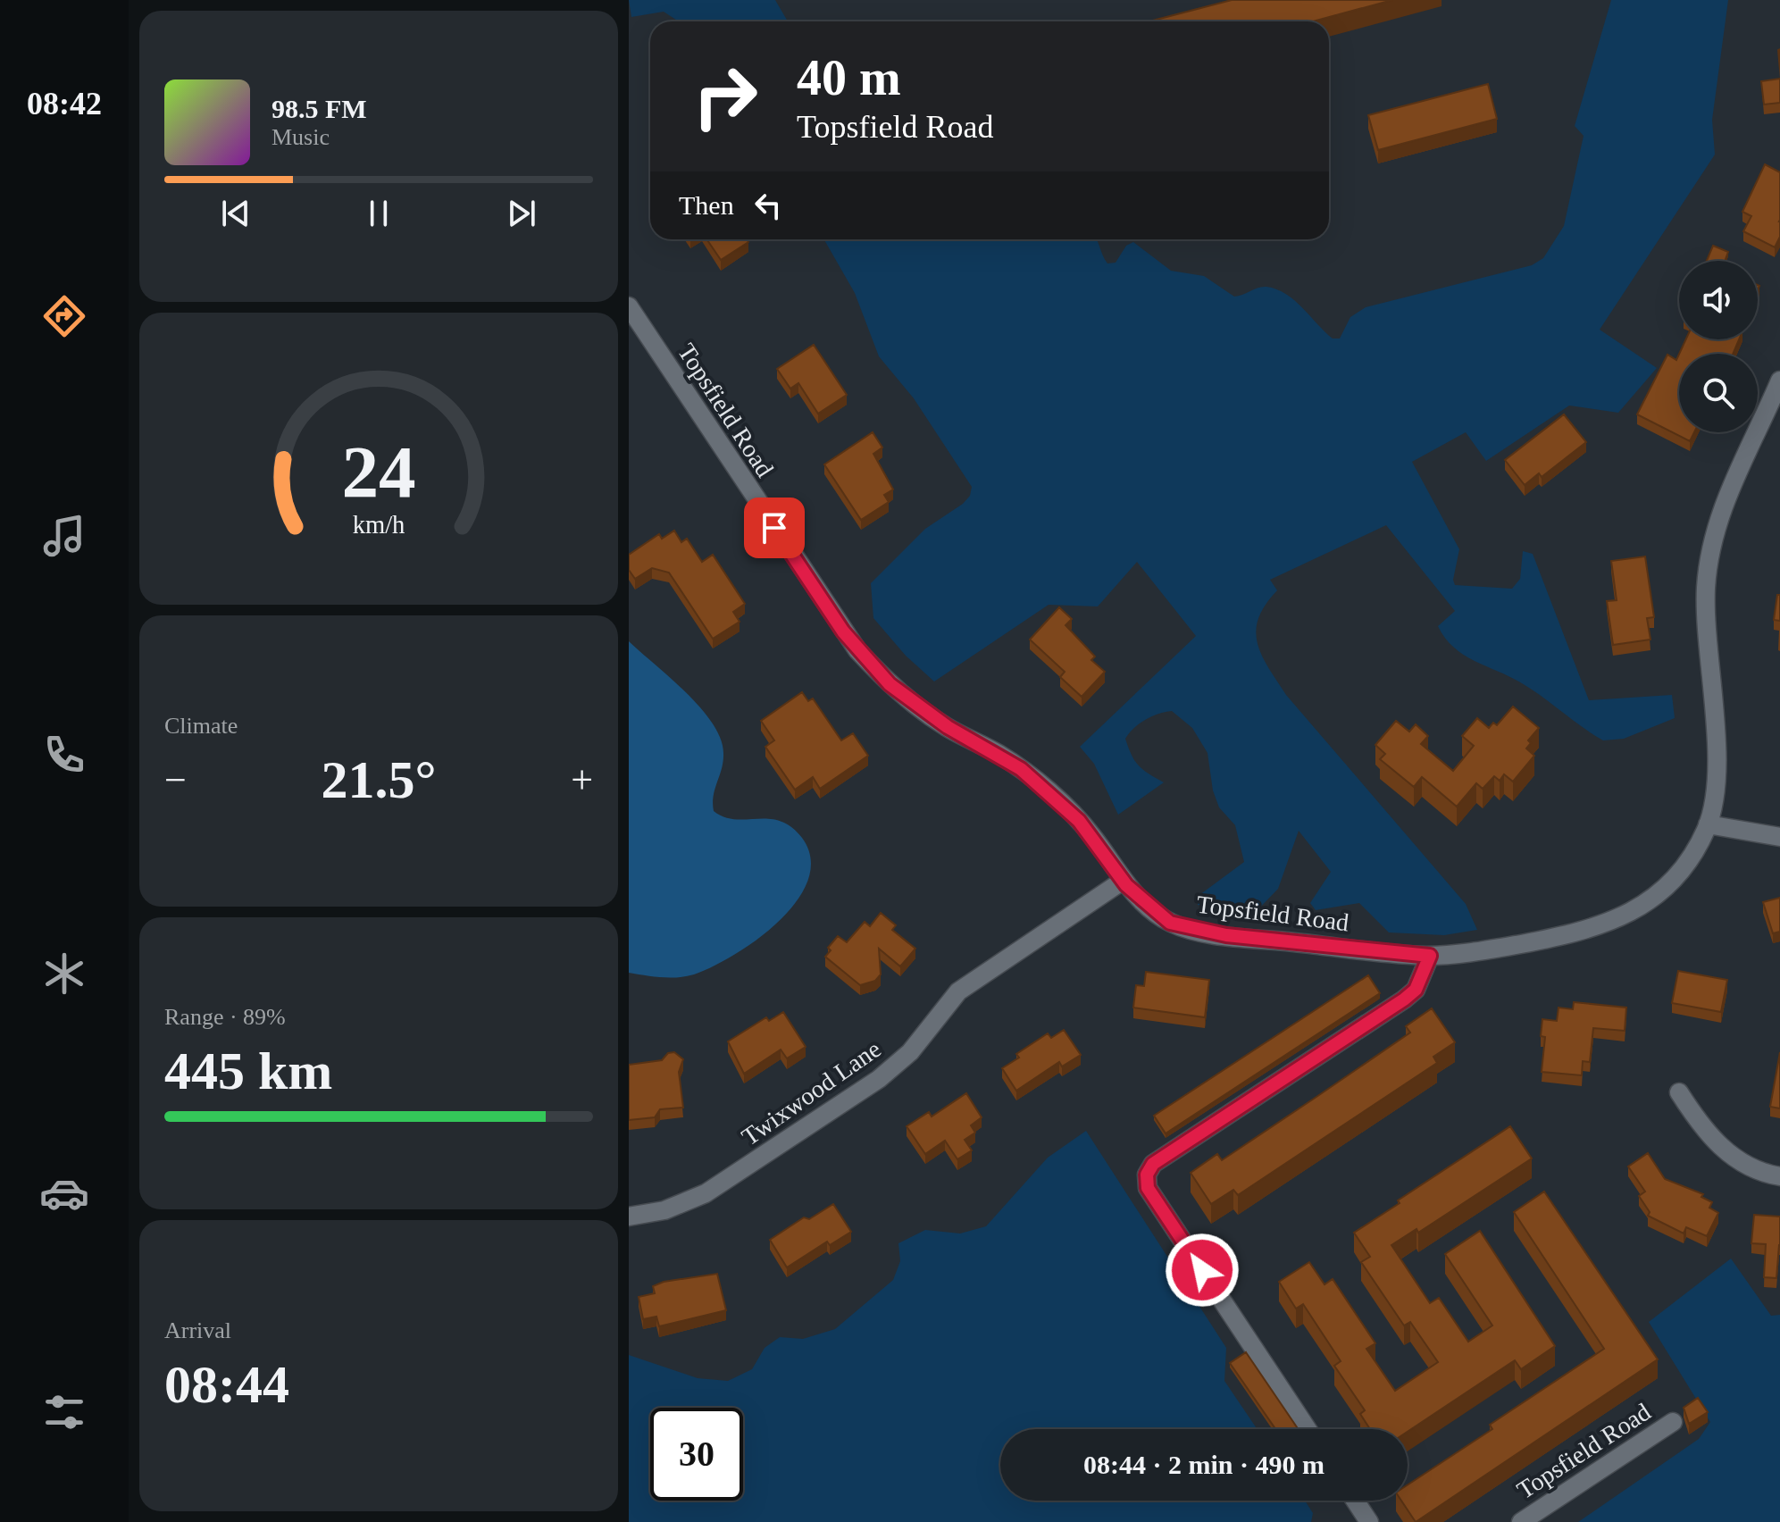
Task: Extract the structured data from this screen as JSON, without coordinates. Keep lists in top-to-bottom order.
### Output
{
  "streets": {
    "street": ["Topsfield Road", "Twixwood Lane"]
  },
  "crossings": [
    ["Topsfield Road", "Twixwood Lane"]
  ],
  "page": {
    "tabs": "08:42",
    "turn": ["40 m", "Topsfield Road"],
    "song": ["98.5 FM", "Music"],
    "then": "Then",
    "tile": [
      "Climate",
      ["Range · 89%", "445 km"],
      ["Arrival", "08:44"]
    ],
    "heat": ["−", "21.5°", "+"],
    "limit": "30",
    "trip": "08:44 · 2 min · 490 m",
    "gauge": ["24", "km/h"]
  }
}
